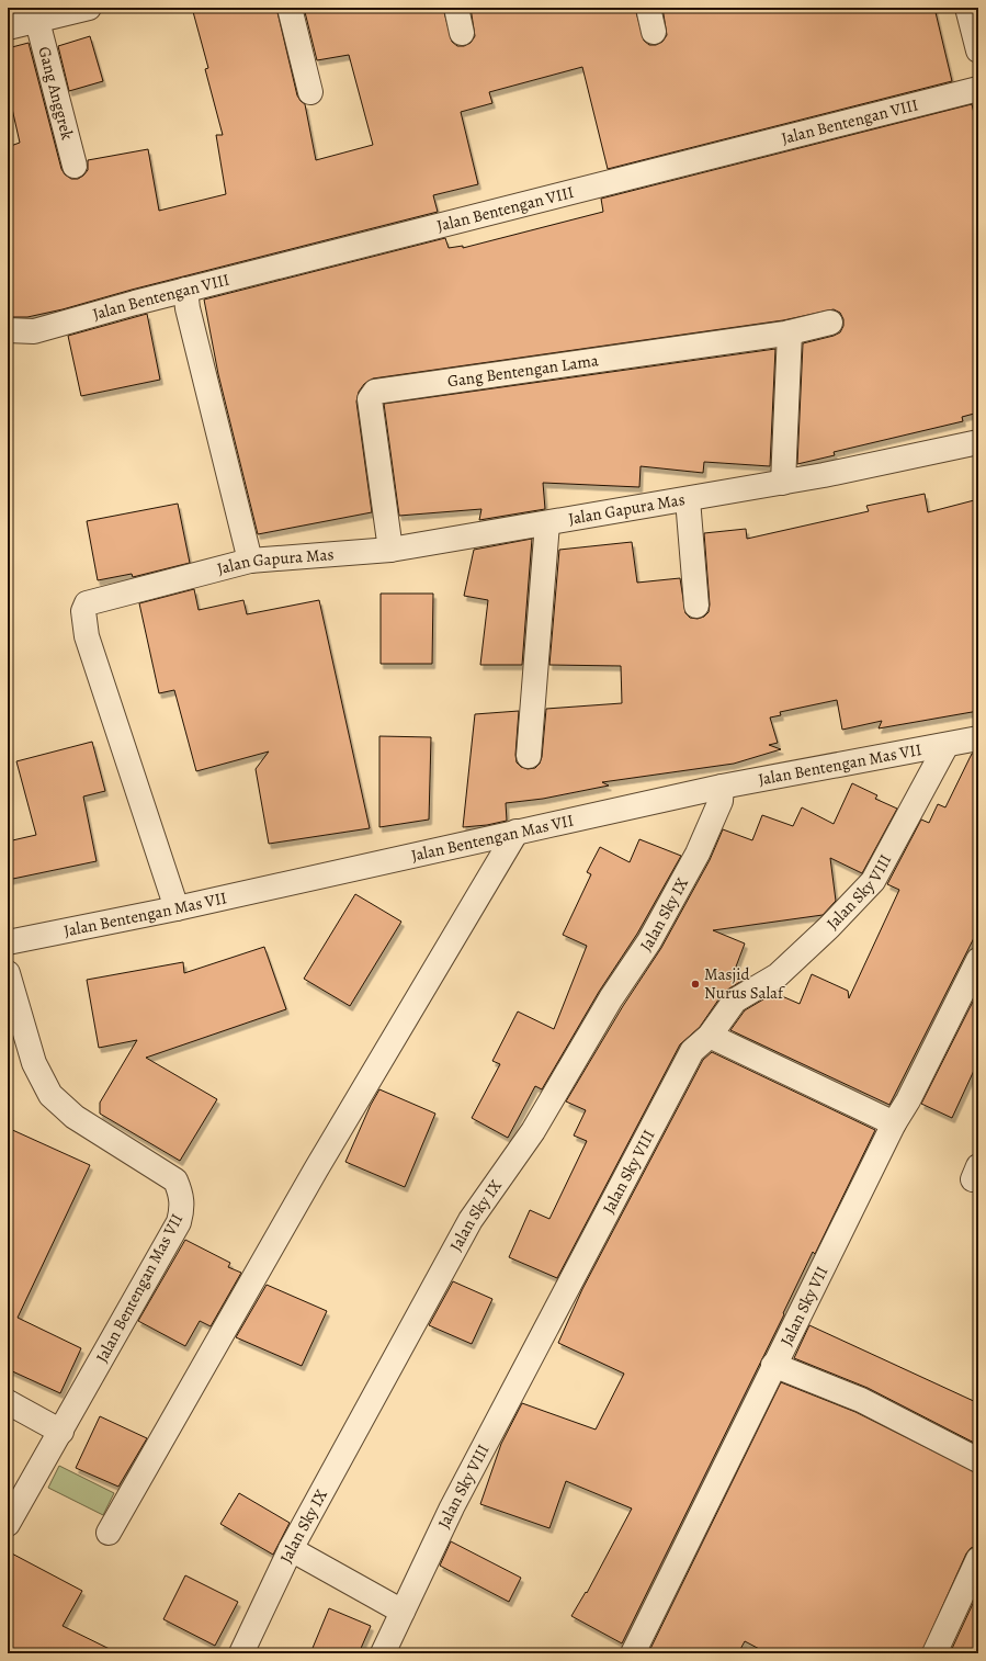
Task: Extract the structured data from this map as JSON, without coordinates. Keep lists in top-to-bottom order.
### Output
{
  "streets": {
    "street": [
      "Gang Anggrek",
      "Jalan Bentengan VIII",
      "Gang Bentengan Lama",
      "Jalan Gapura Mas",
      "Jalan Bentengan Mas VII",
      "Jalan Sky VIII",
      "Jalan Sky IX",
      "Jalan Sky VII"
    ]
  },
  "crossings": [
    ["Gang Bentengan Lama", "Jalan Gapura Mas"],
    ["Jalan Gapura Mas", "Jalan Bentengan Mas VII"],
    ["Jalan Bentengan Mas VII", "Jalan Sky VIII"],
    ["Jalan Bentengan Mas VII", "Jalan Sky IX"]
  ],
  "places": ["Masjid Nurus Salaf"]
}
